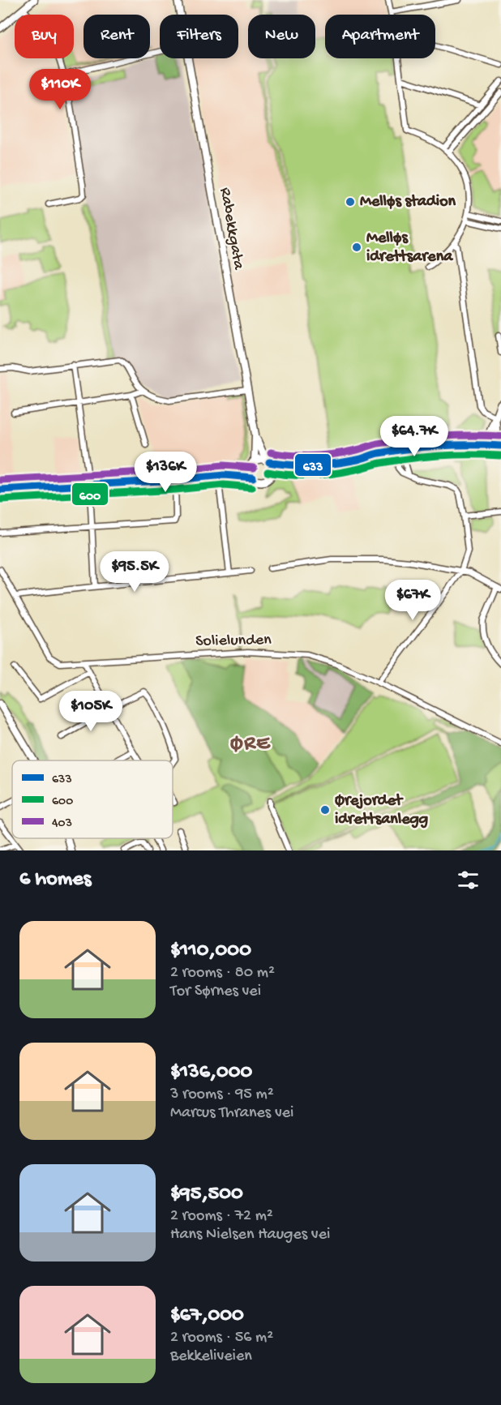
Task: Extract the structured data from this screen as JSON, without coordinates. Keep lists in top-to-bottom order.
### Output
{
  "streets": {
    "street": ["Rabekkgata", "Solielunden"]
  },
  "districts": ["ØRE"],
  "places": ["Melløs stadion", "Melløs idrettsarena", "Ørejordet idrettsanlegg"],
  "lines": ["transit line 403", "transit line 633", "transit line 600"],
  "legend": ["633", "600", "403"],
  "page": {
    "chip": [
      "Buy",
      "Rent",
      "Filters",
      "New",
      "Apartment"
    ],
    "price": [
      "$110K",
      "$64.7K",
      "$136K",
      "$95.5K",
      "$67K",
      "$105K"
    ],
    "heading": "6 homes",
    "list": [
      {
        "name": "$110,000",
        "note": "2 rooms · 80 m² · Tor Sørnes vei"
      },
      {
        "name": "$136,000",
        "note": "3 rooms · 95 m² · Marcus Thranes vei"
      },
      {
        "name": "$95,500",
        "note": "2 rooms · 72 m² · Hans Nielsen Hauges vei"
      },
      {
        "name": "$67,000",
        "note": "2 rooms · 56 m² · Bekkeliveien"
      }
    ]
  }
}
